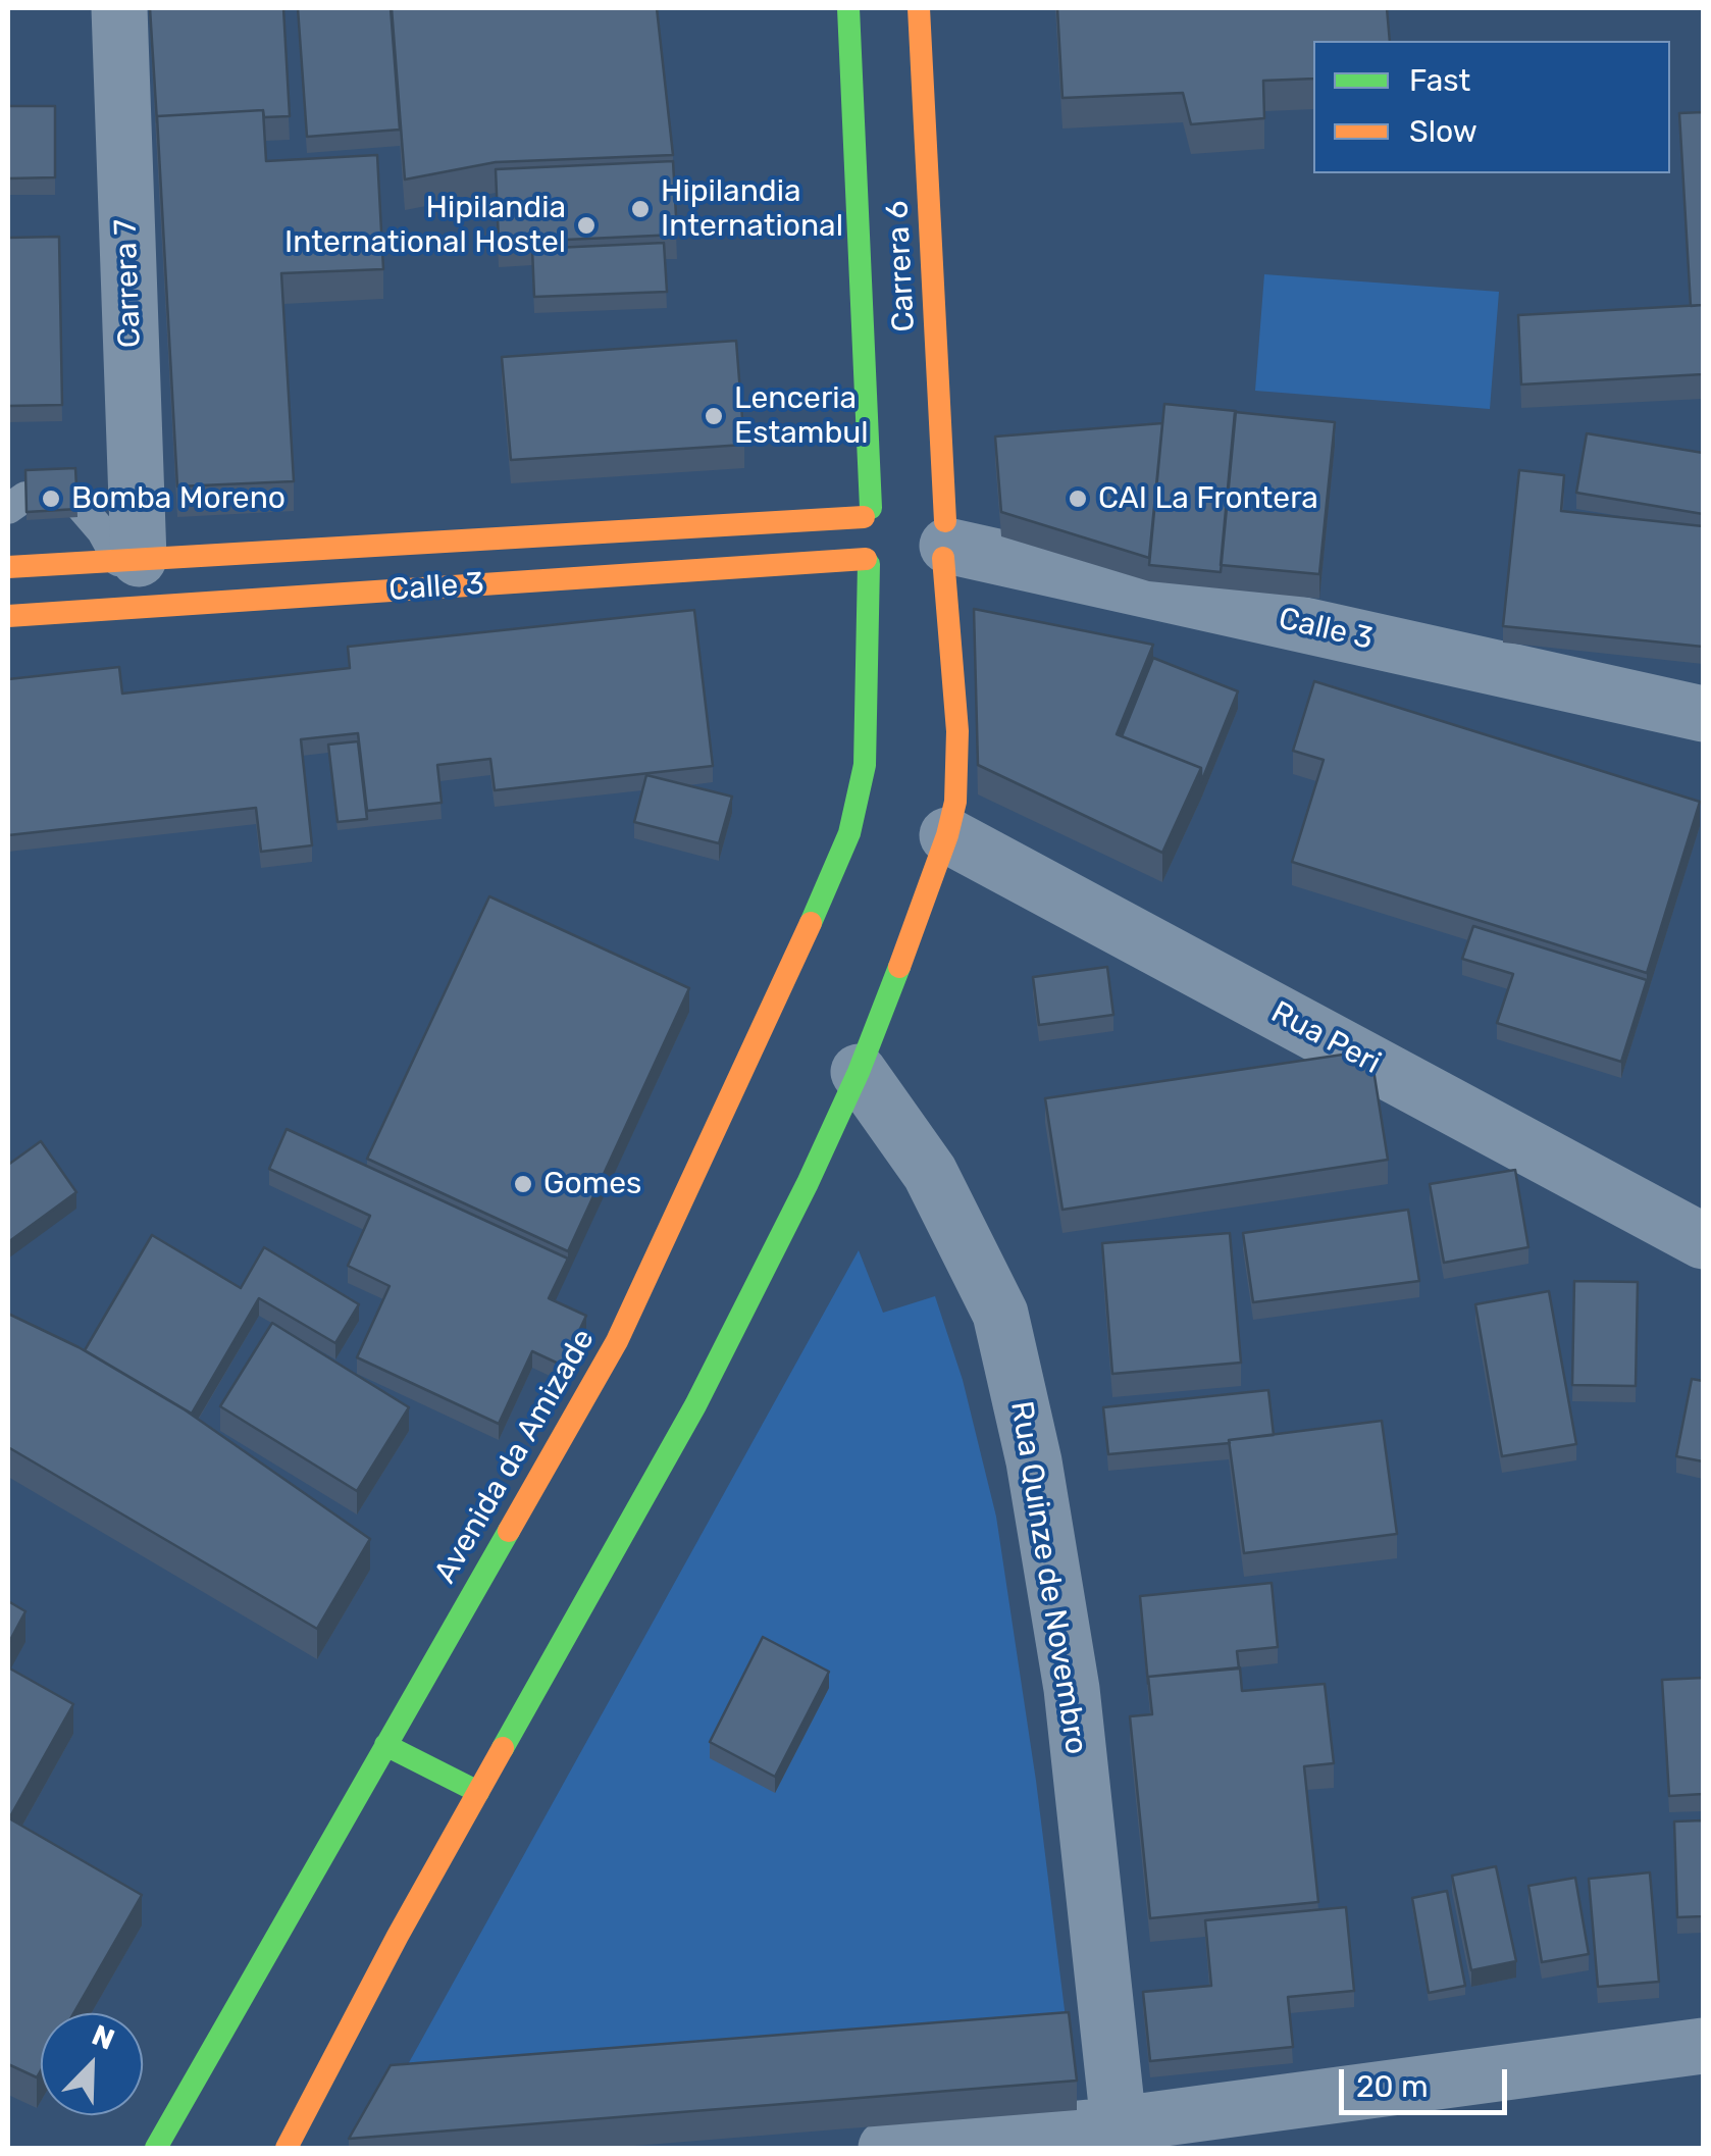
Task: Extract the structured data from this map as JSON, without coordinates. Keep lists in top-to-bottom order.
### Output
{
  "streets": {
    "main road": ["Carrera 6", "Calle 3", "Avenida da Amizade"],
    "street": ["Carrera 7", "Rua Peri", "Rua Quinze de Novembro"]
  },
  "crossings": [
    ["Carrera 6", "Calle 3"],
    ["Carrera 6", "Rua Peri"],
    ["Carrera 6", "Avenida da Amizade"],
    ["Carrera 7", "Calle 3"],
    ["Calle 3", "Avenida da Amizade"]
  ],
  "places": [
    "Hipilandia International",
    "Hipilandia International Hostel",
    "Lenceria Estambul",
    "Bomba Moreno",
    "CAI La Frontera",
    "Gomes"
  ],
  "legend": ["Fast", "Slow"],
  "scale_bar": "20 m",
  "north": "top right"
}
